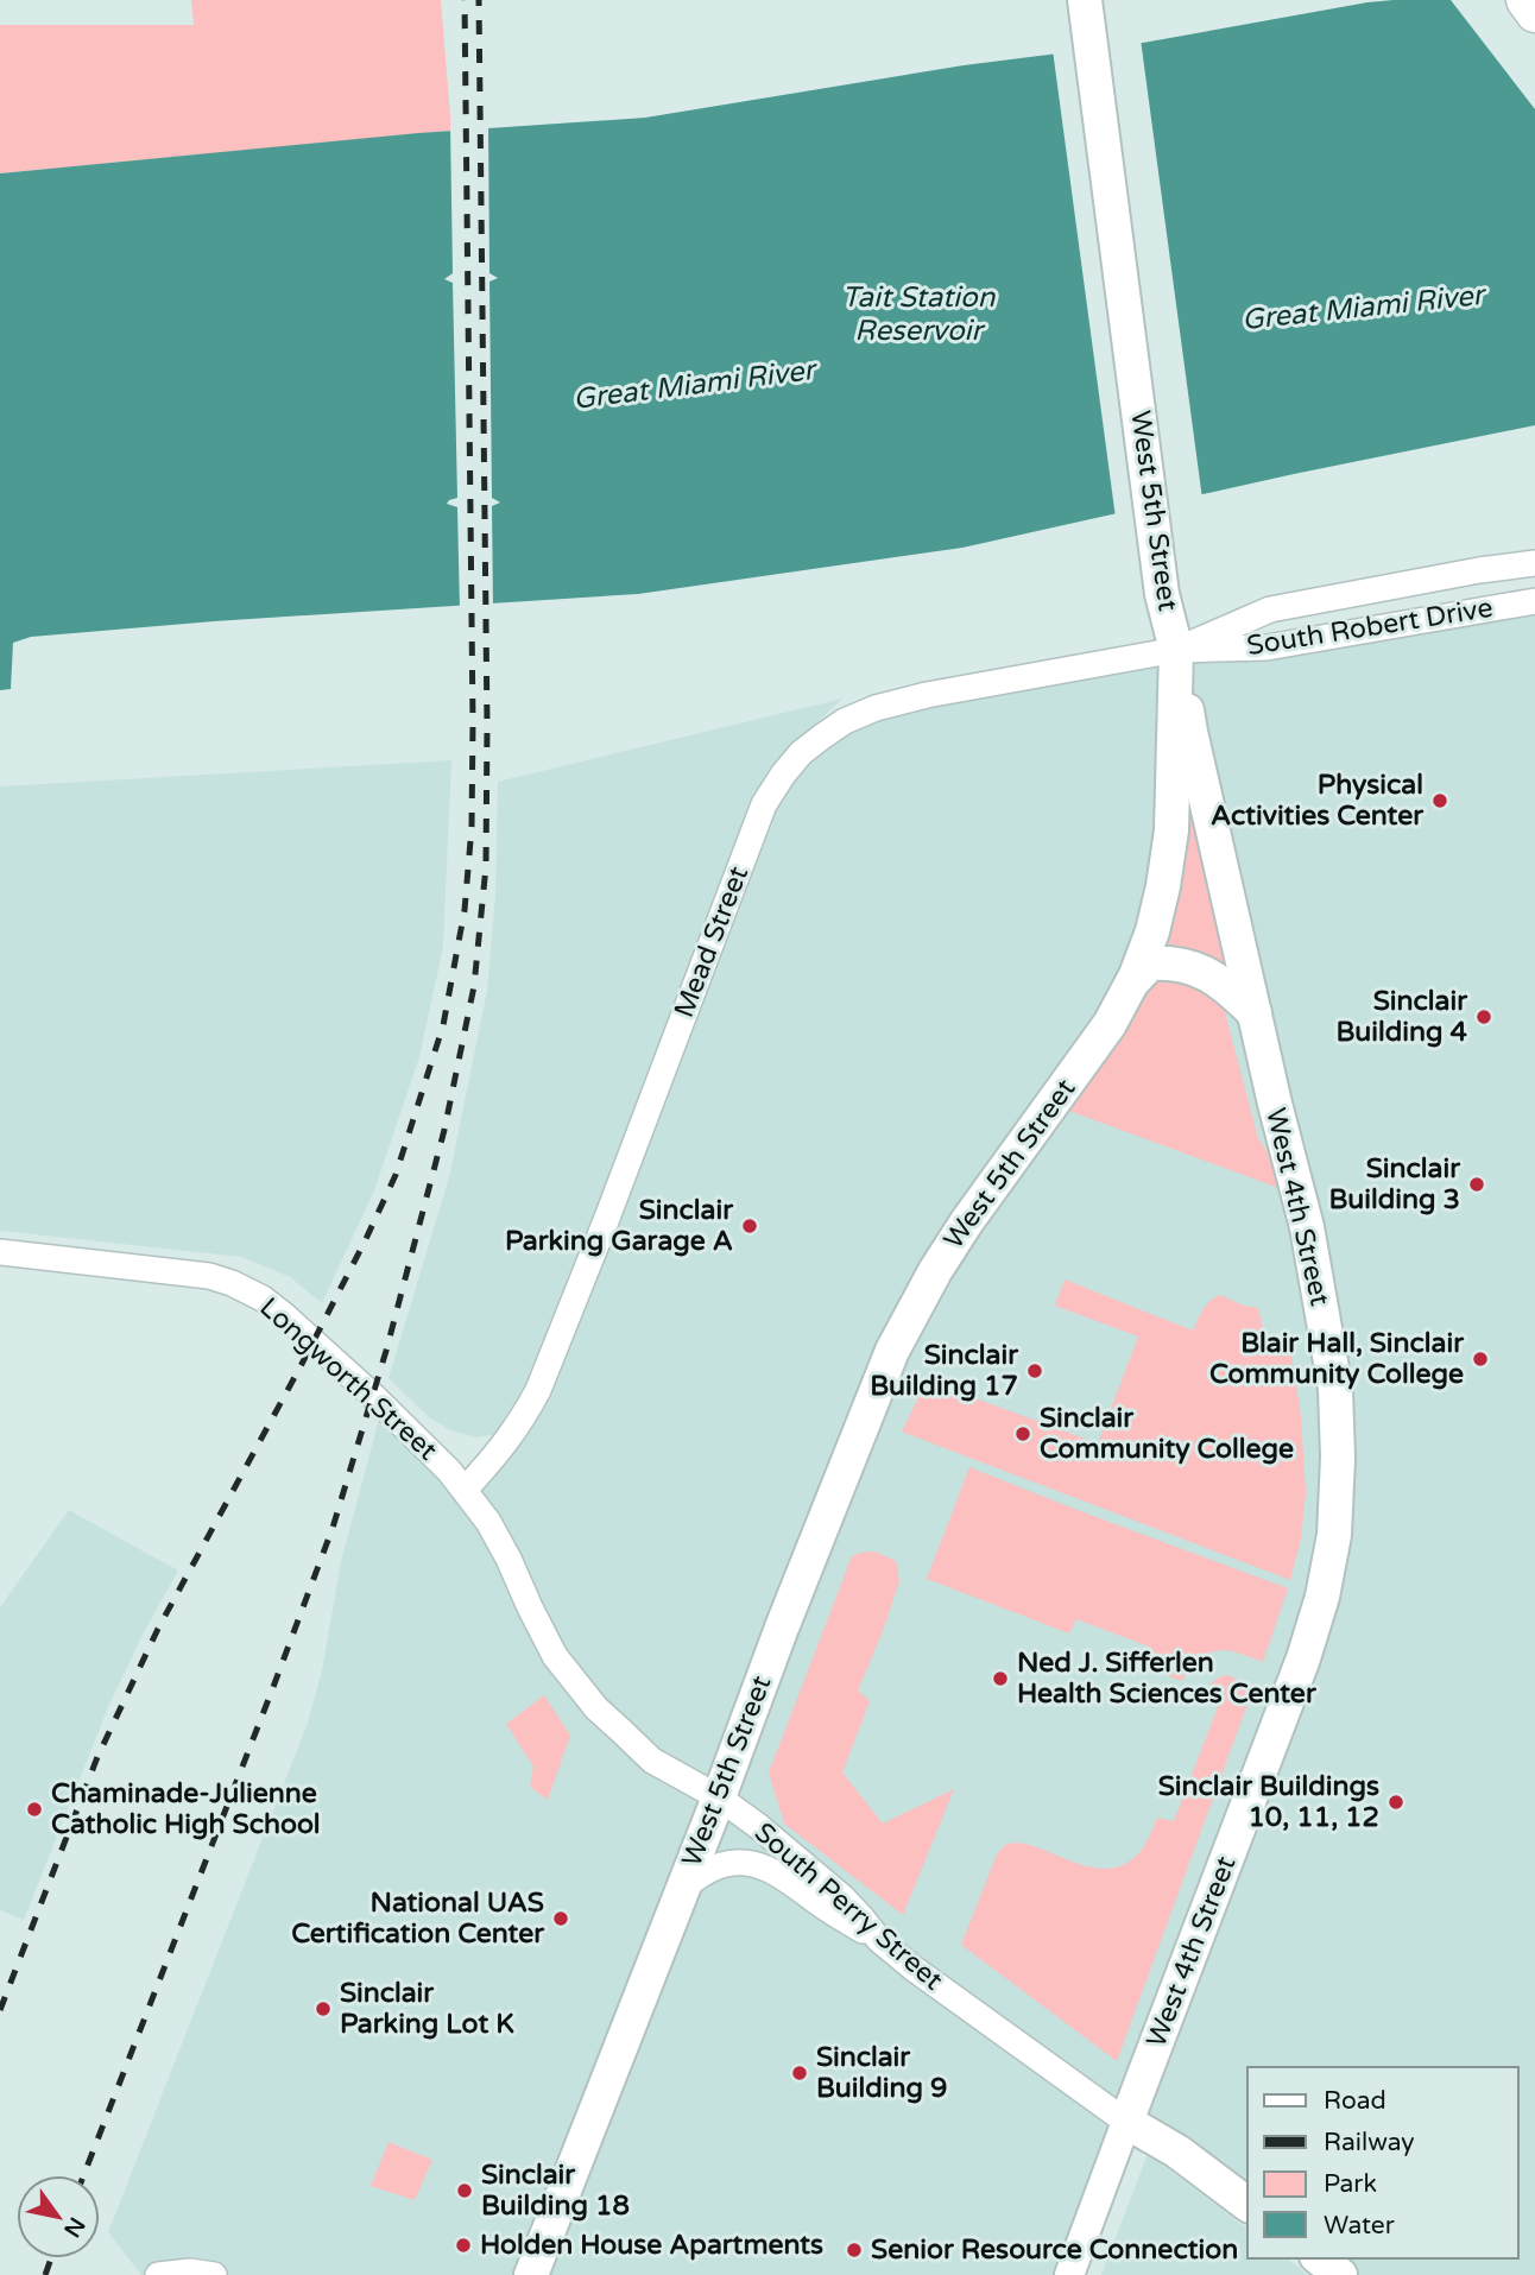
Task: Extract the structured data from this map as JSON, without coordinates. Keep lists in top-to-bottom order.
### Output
{
  "streets": {
    "main road": ["West 5th Street", "West 4th Street", "South Perry Street"],
    "street": ["South Robert Drive", "Mead Street", "Longworth Street"]
  },
  "crossings": [
    ["West 5th Street", "South Robert Drive"],
    ["West 5th Street", "Mead Street"],
    ["West 5th Street", "West 4th Street"],
    ["West 5th Street", "South Perry Street"],
    ["South Robert Drive", "Mead Street"],
    ["South Robert Drive", "West 4th Street"],
    ["Mead Street", "West 4th Street"],
    ["Mead Street", "Longworth Street"],
    ["West 4th Street", "South Perry Street"],
    ["Longworth Street", "South Perry Street"]
  ],
  "water": ["Tait Station Reservoir", "Great Miami River"],
  "places": [
    "Physical Activities Center",
    "Sinclair Building 4",
    "Sinclair Building 3",
    "Sinclair Parking Garage A",
    "Blair Hall, Sinclair Community College",
    "Sinclair Building 17",
    "Sinclair Community College",
    "Ned J. Sifferlen Health Sciences Center",
    "Sinclair Buildings 10, 11, 12",
    "Chaminade-Julienne Catholic High School",
    "National UAS Certification Center",
    "Sinclair Parking Lot K",
    "Sinclair Building 9",
    "Sinclair Building 18",
    "Holden House Apartments",
    "Senior Resource Connection"
  ],
  "legend": [
    "Road",
    "Railway",
    "Park",
    "Water"
  ],
  "north": "bottom right"
}
